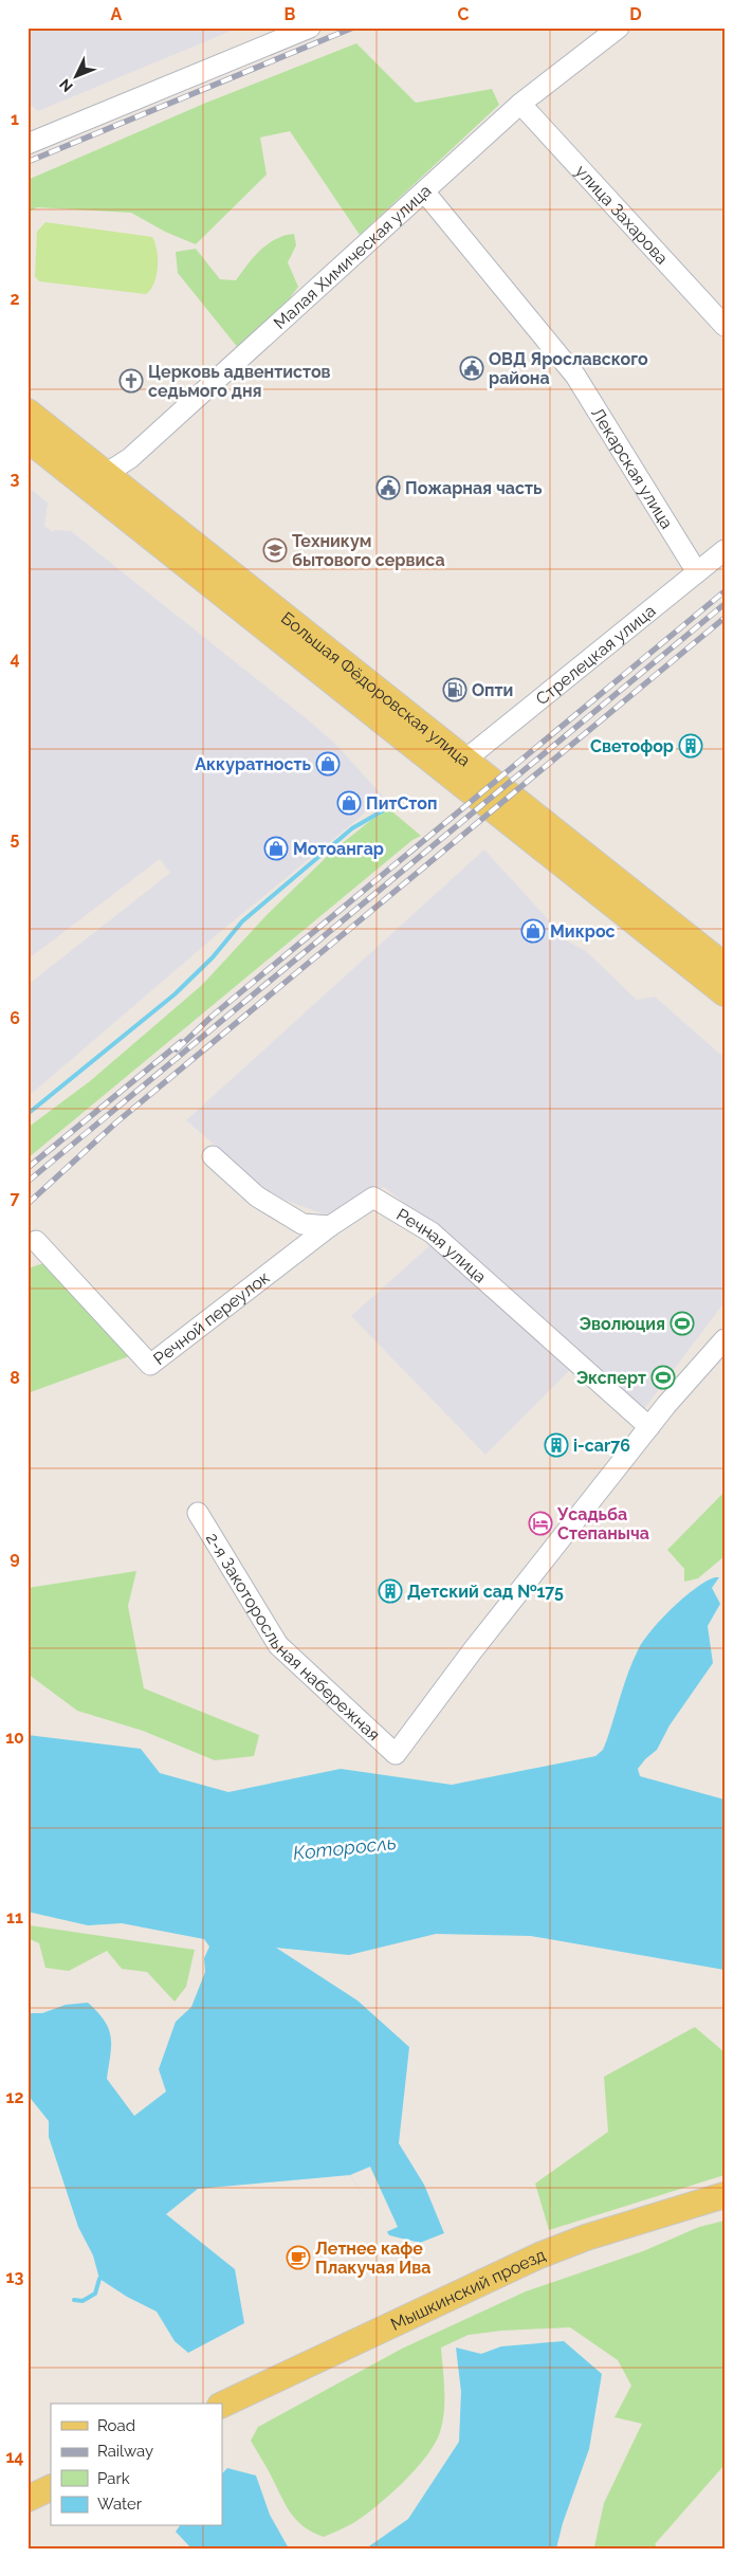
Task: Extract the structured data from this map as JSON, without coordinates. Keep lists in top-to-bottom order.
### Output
{
  "streets": {
    "main road": ["Большая Фёдоровская улица", "Мышкинский проезд"],
    "street": [
      "улица Захарова",
      "Малая Химическая улица",
      "Лекарская улица",
      "Стрелецкая улица",
      "Речная улица",
      "Речной переулок",
      "2-я Закоторосльная набережная"
    ]
  },
  "crossings": [
    ["улица Захарова", "Малая Химическая улица"],
    ["Малая Химическая улица", "Лекарская улица"],
    ["Малая Химическая улица", "Большая Фёдоровская улица"],
    ["Лекарская улица", "Стрелецкая улица"],
    ["Стрелецкая улица", "Большая Фёдоровская улица"],
    ["Речная улица", "Речной переулок"],
    ["Речная улица", "2-я Закоторосльная набережная"]
  ],
  "water": ["Которосль"],
  "places": {
    "public building": ["ОВД Ярославского района", "Пожарная часть"],
    "church": ["Церковь адвентистов седьмого дня"],
    "school or university": ["Техникум бытового сервиса"],
    "fuel station": ["Опти"],
    "building": ["Светофор", "i-car76", "Детский сад №175"],
    "shop": [
      "Аккуратность",
      "ПитСтоп",
      "Мотоангар",
      "Микрос"
    ],
    "sports": ["Эволюция", "Эксперт"],
    "hotel": ["Усадьба Степаныча"],
    "cafe": ["Летнее кафе Плакучая Ива"]
  },
  "legend": [
    "Road",
    "Railway",
    "Park",
    "Water"
  ],
  "north": "bottom left",
  "grid": {
    "columns": [
      "A",
      "B",
      "C",
      "D"
    ],
    "rows": [
      "1",
      "2",
      "3",
      "4",
      "5",
      "6",
      "7",
      "8",
      "9",
      "10",
      "11",
      "12",
      "13",
      "14"
    ]
  }
}
